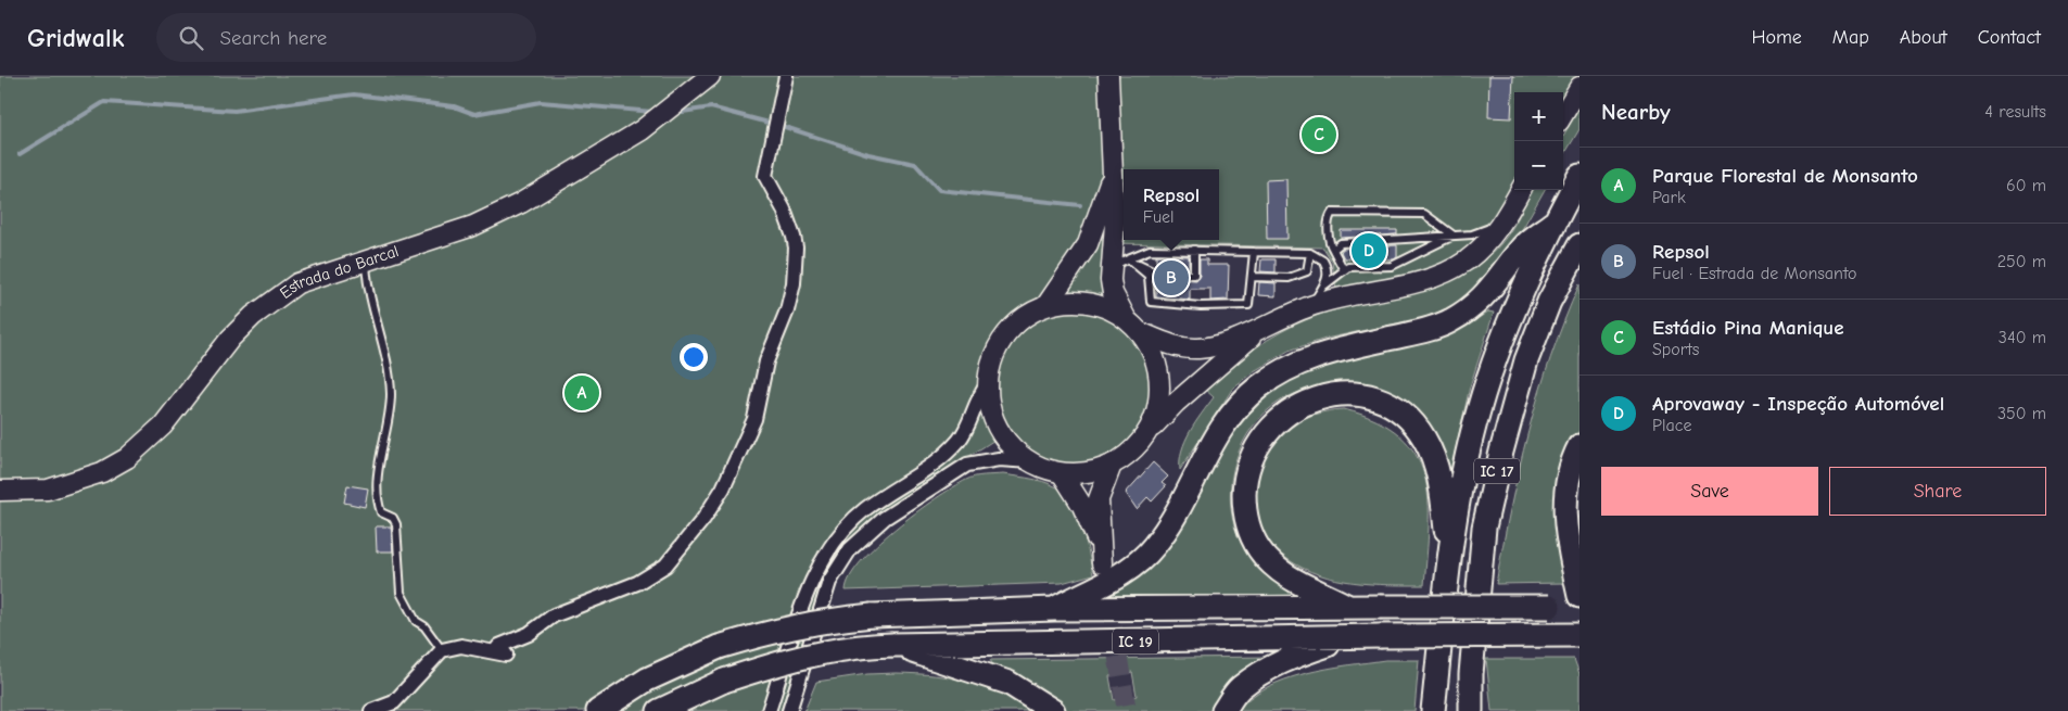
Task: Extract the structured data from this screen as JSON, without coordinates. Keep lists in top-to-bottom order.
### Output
{
  "streets": {
    "highway": ["IC 17", "IC 19"],
    "street": ["Estrada do Barcal"]
  },
  "page": {
    "header": "Gridwalk",
    "search": "Search here",
    "nav": [
      "Home",
      "Map",
      "About",
      "Contact"
    ],
    "heading": ["Nearby", "4 results"],
    "map_buttons": ["+", "−"],
    "pins": [
      "C",
      "D",
      "B",
      "A"
    ],
    "list": [
      {
        "mark": "A",
        "name": "Parque Florestal de Monsanto",
        "note": "Park",
        "value": "60 m"
      },
      {
        "mark": "B",
        "name": "Repsol",
        "note": "Fuel · Estrada de Monsanto",
        "value": "250 m"
      },
      {
        "mark": "C",
        "name": "Estádio Pina Manique",
        "note": "Sports",
        "value": "340 m"
      },
      {
        "mark": "D",
        "name": "Aprovaway - Inspeção Automóvel",
        "note": "Place",
        "value": "350 m"
      }
    ],
    "popup": ["Repsol", "Fuel"],
    "buttons": ["Save", "Share"]
  }
}
